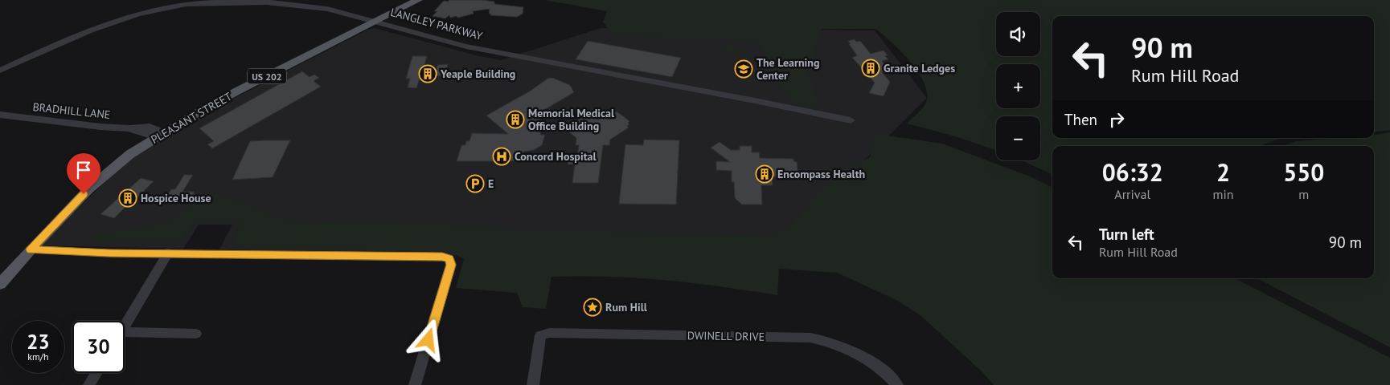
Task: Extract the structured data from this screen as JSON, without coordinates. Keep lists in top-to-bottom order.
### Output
{
  "streets": {
    "main road": ["US 202", "PLEASANT STREET"],
    "street": ["LANGLEY PARKWAY", "BRADHILL LANE", "DWINELL DRIVE"]
  },
  "crossings": [
    ["LANGLEY PARKWAY", "PLEASANT STREET"],
    ["BRADHILL LANE", "PLEASANT STREET"]
  ],
  "places": {
    "building": [
      "Granite Ledges",
      "Yeaple Building",
      "Memorial Medical Office Building",
      "Encompass Health",
      "Hospice House"
    ],
    "school or university": ["The Learning Center"],
    "hospital": ["Concord Hospital"],
    "parking": ["E"],
    "place": ["Rum Hill"]
  },
  "page": {
    "map_buttons": ["+", "−"],
    "turn": ["90 m", "Rum Hill Road"],
    "then": "Then",
    "eta": [
      "06:32",
      "Arrival",
      "2",
      "min",
      "550",
      "m"
    ],
    "list": [
      {
        "name": "Turn left",
        "note": "Rum Hill Road",
        "value": "90 m"
      }
    ],
    "speed": "23 km/h",
    "limit": "30"
  }
}
